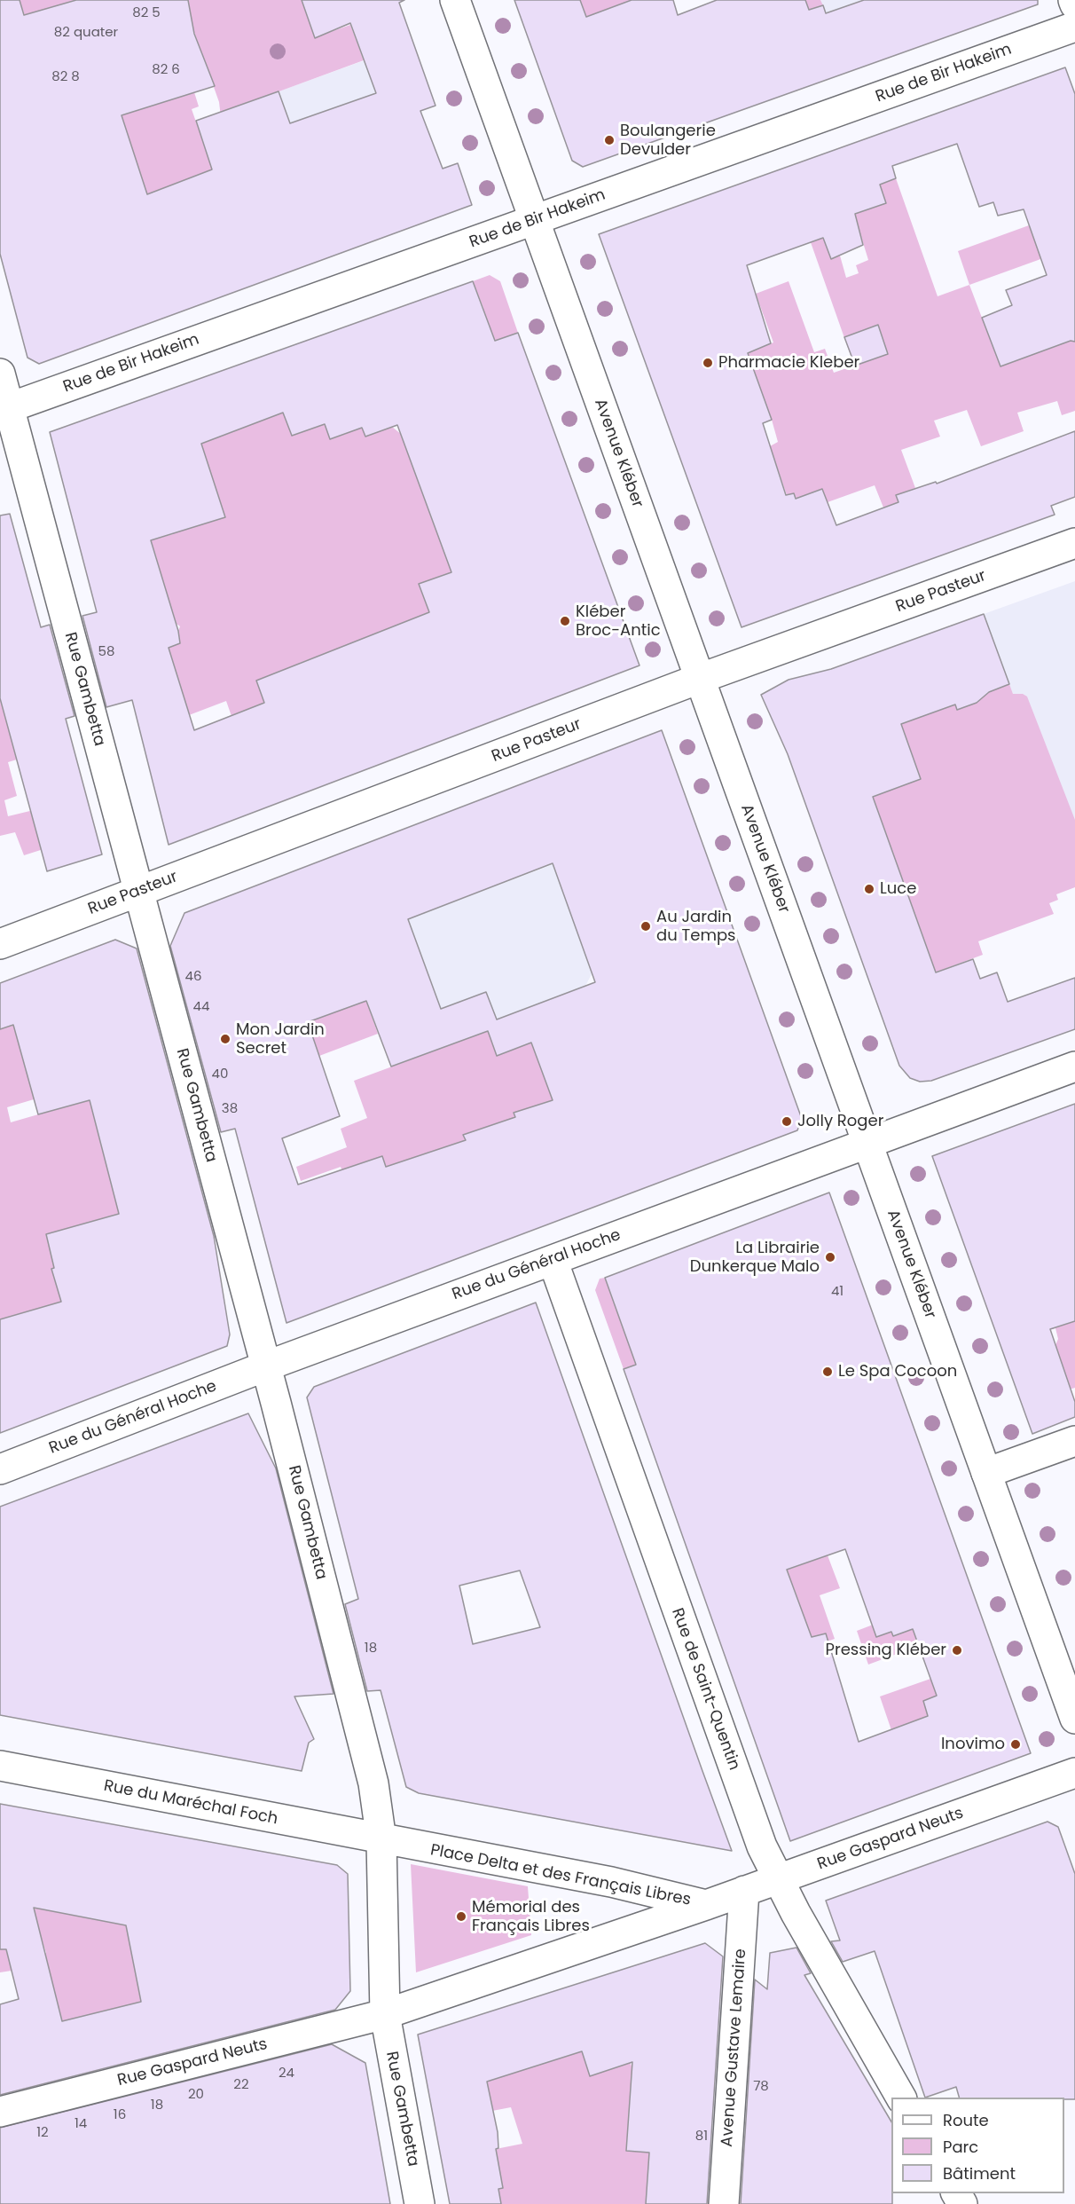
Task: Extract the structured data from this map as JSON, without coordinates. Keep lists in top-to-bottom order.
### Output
{
  "streets": {
    "street": [
      "Rue de Bir Hakeim",
      "Avenue Kléber",
      "Rue Pasteur",
      "Rue Gambetta",
      "Rue du Général Hoche",
      "Rue de Saint-Quentin",
      "Rue du Maréchal Foch",
      "Rue Gaspard Neuts",
      "Place Delta et des Français Libres",
      "Avenue Gustave Lemaire"
    ]
  },
  "crossings": [
    ["Rue de Bir Hakeim", "Avenue Kléber"],
    ["Rue de Bir Hakeim", "Rue Gambetta"],
    ["Avenue Kléber", "Rue Pasteur"],
    ["Avenue Kléber", "Rue du Général Hoche"],
    ["Rue Pasteur", "Rue Gambetta"],
    ["Rue Gambetta", "Rue du Général Hoche"],
    ["Rue Gambetta", "Rue du Maréchal Foch"],
    ["Rue Gambetta", "Rue Gaspard Neuts"],
    ["Rue Gambetta", "Place Delta et des Français Libres"],
    ["Rue du Général Hoche", "Rue de Saint-Quentin"],
    ["Rue de Saint-Quentin", "Rue Gaspard Neuts"],
    ["Rue du Maréchal Foch", "Place Delta et des Français Libres"],
    ["Rue Gaspard Neuts", "Place Delta et des Français Libres"],
    ["Rue Gaspard Neuts", "Avenue Gustave Lemaire"]
  ],
  "places": [
    "Boulangerie Devulder",
    "Pharmacie Kleber",
    "Kléber Broc-Antic",
    "Luce",
    "Au Jardin du Temps",
    "Mon Jardin Secret",
    "Jolly Roger",
    "La Librairie Dunkerque Malo",
    "Le Spa Cocoon",
    "Pressing Kléber",
    "Inovimo",
    "Mémorial des Français Libres"
  ],
  "house_numbers": [
    "82 5",
    "82 quater",
    "82 6",
    "82 8",
    "58",
    "46",
    "44",
    "40",
    "38",
    "41",
    "18",
    "24",
    "22",
    "78",
    "20",
    "18",
    "16",
    "14",
    "12",
    "81"
  ],
  "legend": ["Route", "Parc", "Bâtiment"]
}
